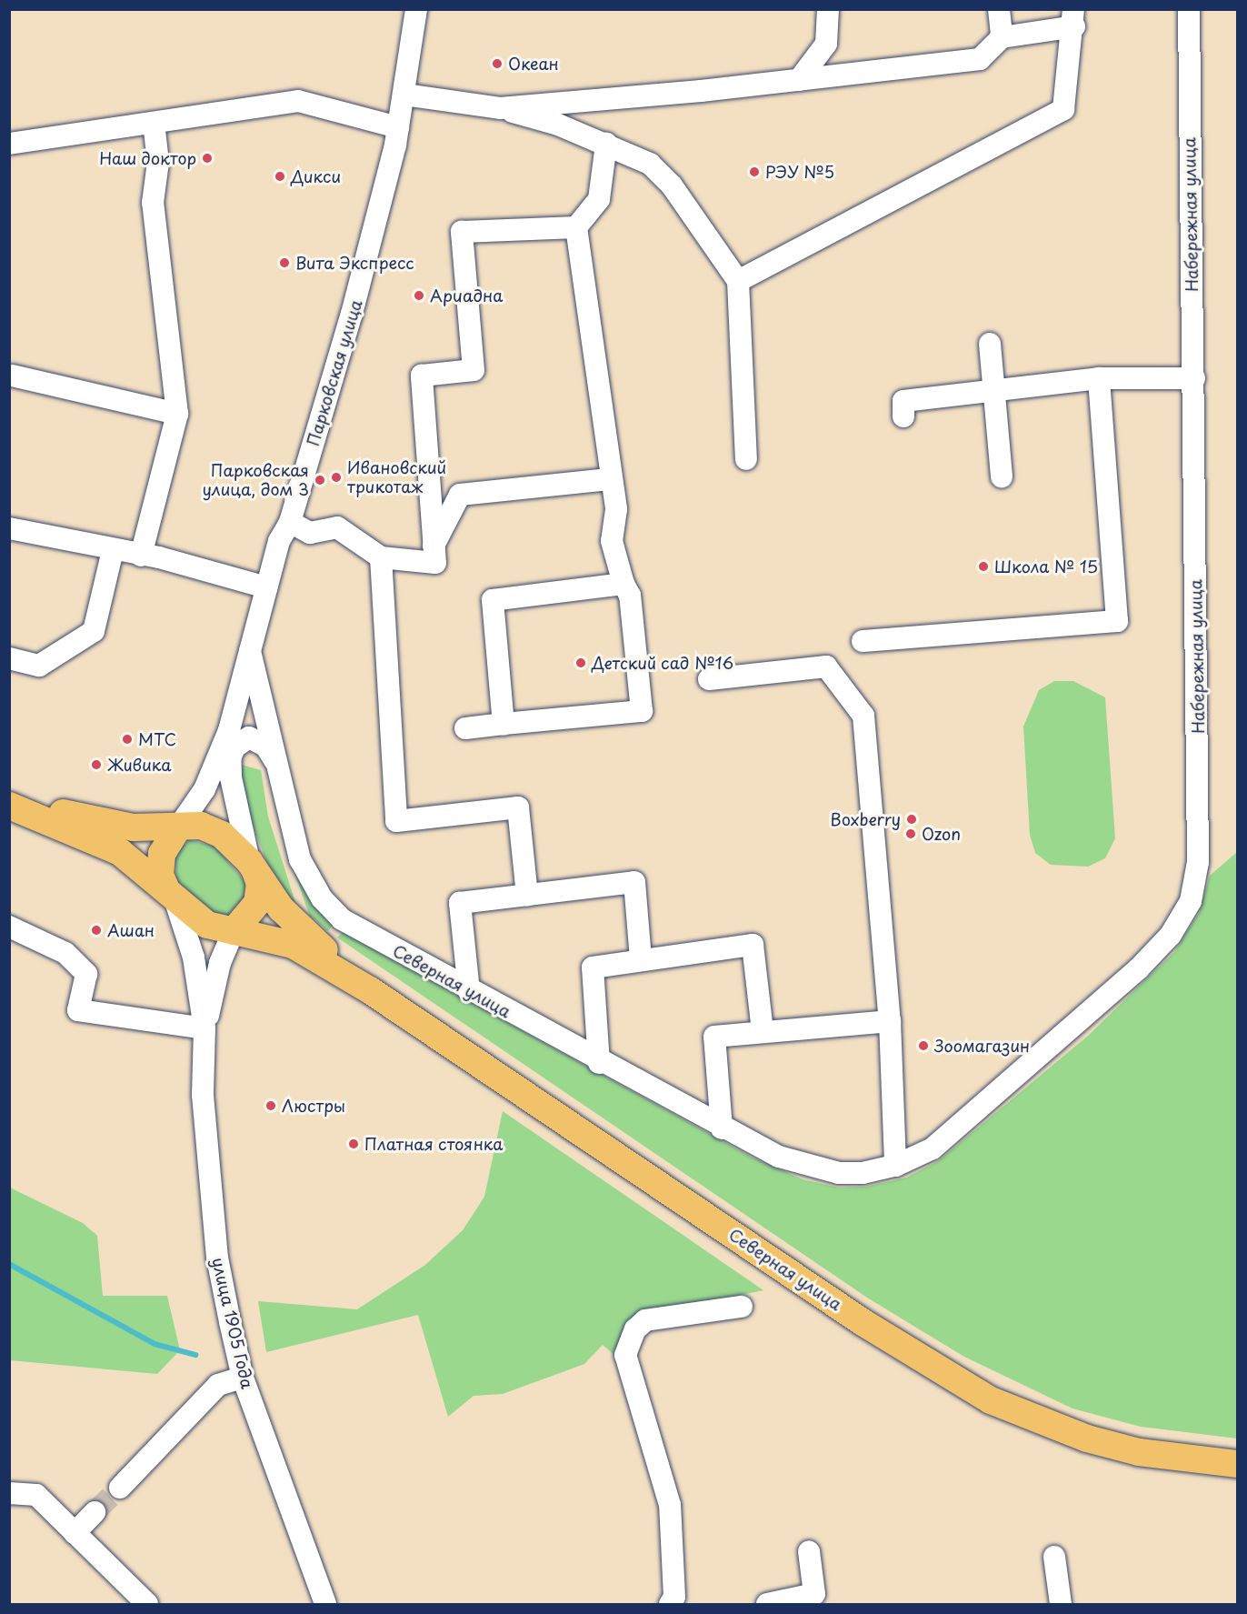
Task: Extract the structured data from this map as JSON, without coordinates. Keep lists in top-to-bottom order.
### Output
{
  "streets": {
    "main road": ["Северная улица"],
    "street": ["Набережная улица", "Парковская улица", "улица 1905 Года"]
  },
  "crossings": [
    ["Набережная улица", "Северная улица"],
    ["Парковская улица", "Северная улица"],
    ["Парковская улица", "улица 1905 Года"],
    ["Северная улица", "улица 1905 Года"]
  ],
  "places": [
    "Океан",
    "Наш доктор",
    "РЭУ №5",
    "Дикси",
    "Вита Экспресс",
    "Ариадна",
    "Ивановский трикотаж",
    "Парковская улица, дом 3",
    "Школа № 15",
    "Детский сад №16",
    "МТС",
    "Живика",
    "Boxberry",
    "Ozon",
    "Ашан",
    "Зоомагазин",
    "Люстры",
    "Платная стоянка"
  ]
}
